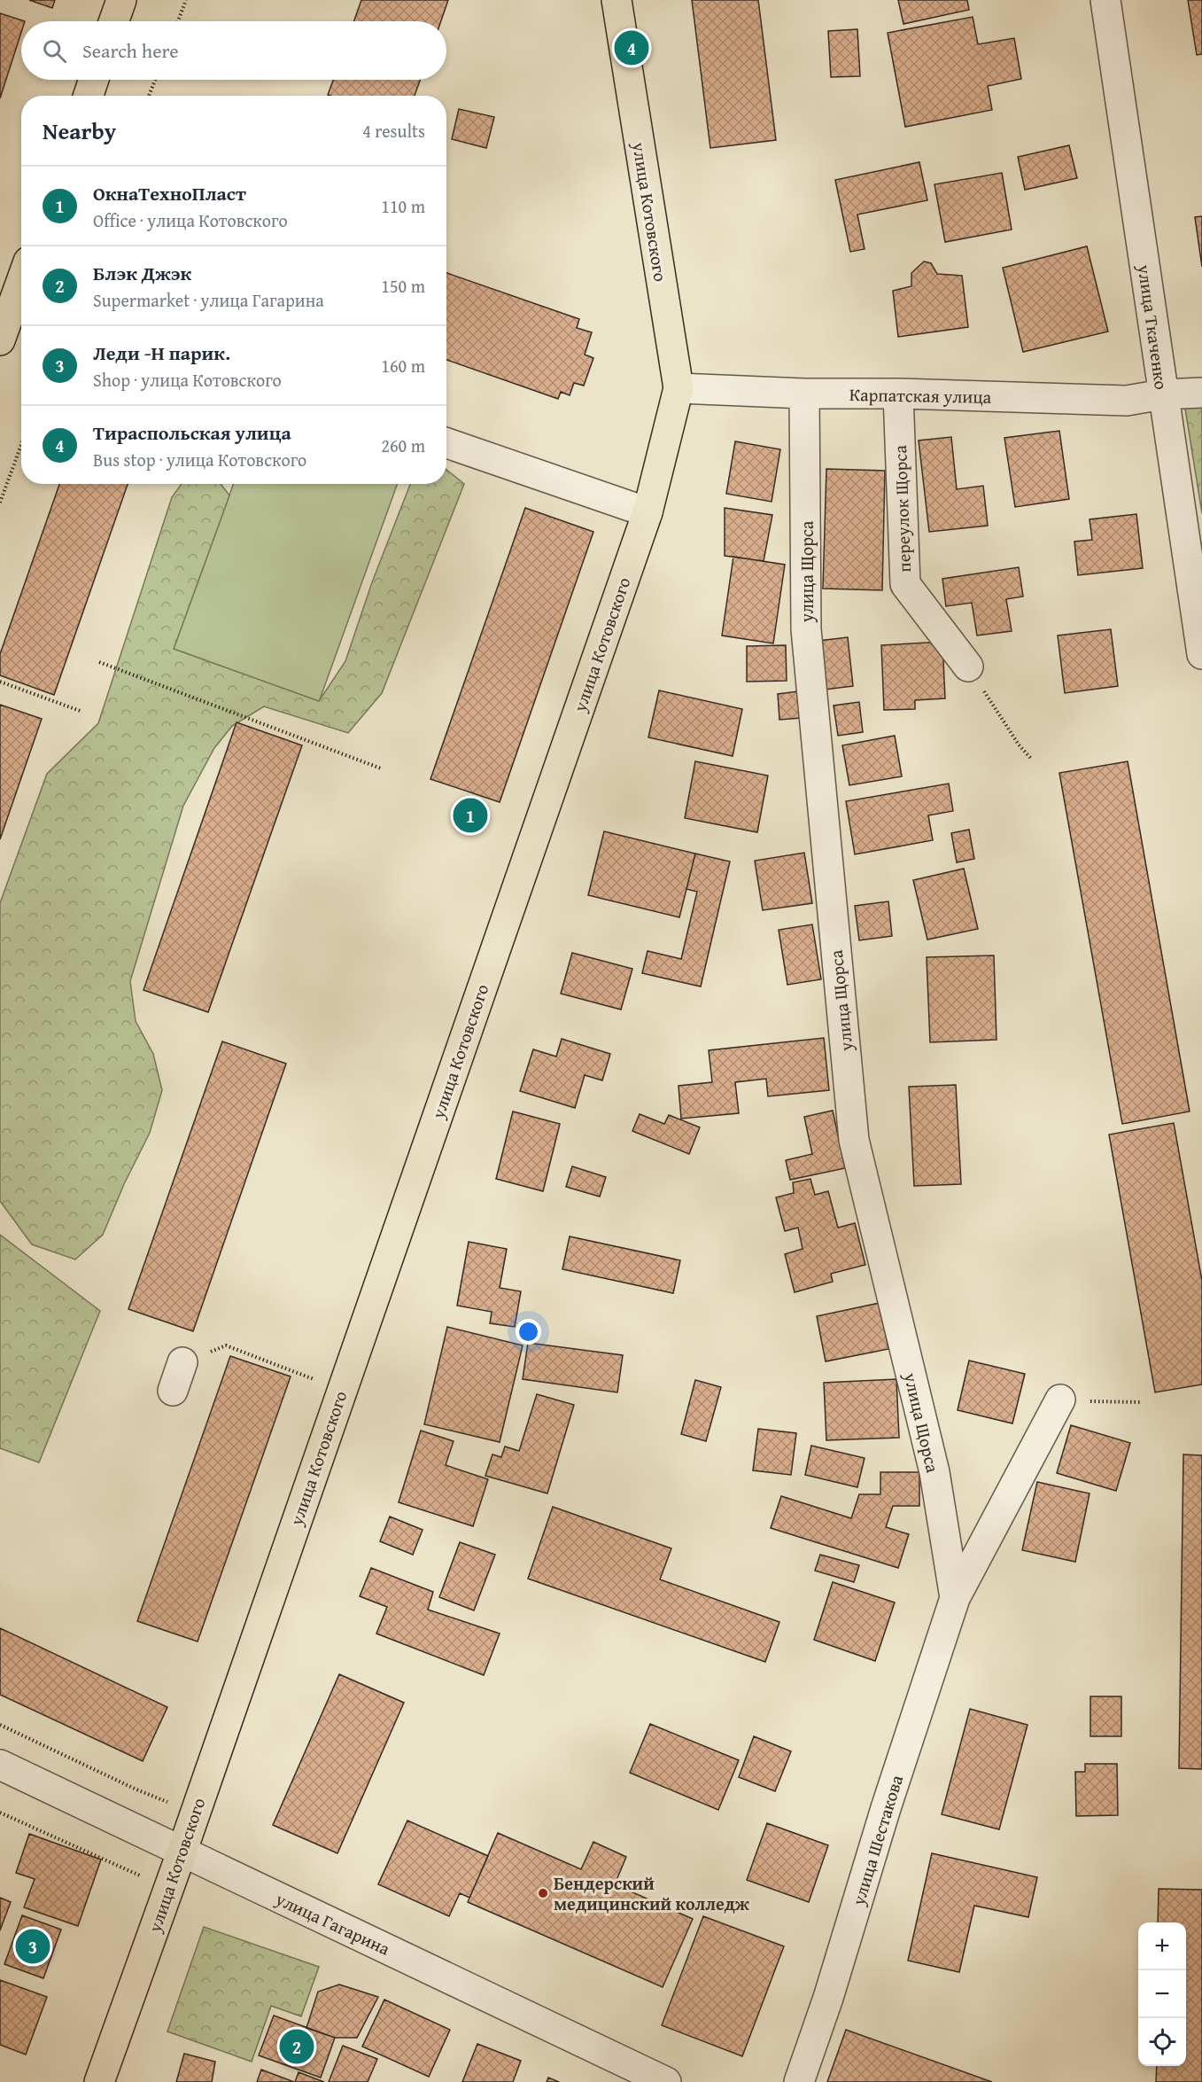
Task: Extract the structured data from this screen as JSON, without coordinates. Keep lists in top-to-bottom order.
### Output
{
  "streets": {
    "main road": ["улица Котовского"],
    "street": [
      "улица Ткаченко",
      "Карпатская улица",
      "переулок Щорса",
      "улица Щорса",
      "улица Шестакова",
      "улица Гагарина"
    ]
  },
  "crossings": [
    ["улица Котовского", "Карпатская улица"],
    ["улица Котовского", "улица Гагарина"],
    ["улица Ткаченко", "Карпатская улица"],
    ["Карпатская улица", "переулок Щорса"],
    ["Карпатская улица", "улица Щорса"],
    ["улица Щорса", "улица Шестакова"]
  ],
  "places": ["Бендерский медицинский колледж"],
  "page": {
    "search": "Search here",
    "pins": [
      "4",
      "1",
      "3",
      "2"
    ],
    "heading": ["Nearby", "4 results"],
    "list": [
      {
        "mark": "1",
        "name": "ОкнаТехноПласт",
        "note": "Office · улица Котовского",
        "value": "110 m"
      },
      {
        "mark": "2",
        "name": "Блэк Джэк",
        "note": "Supermarket · улица Гагарина",
        "value": "150 m"
      },
      {
        "mark": "3",
        "name": "Леди -Н парик.",
        "note": "Shop · улица Котовского",
        "value": "160 m"
      },
      {
        "mark": "4",
        "name": "Тираспольская улица",
        "note": "Bus stop · улица Котовского",
        "value": "260 m"
      }
    ],
    "map_buttons": ["+", "−"]
  }
}
